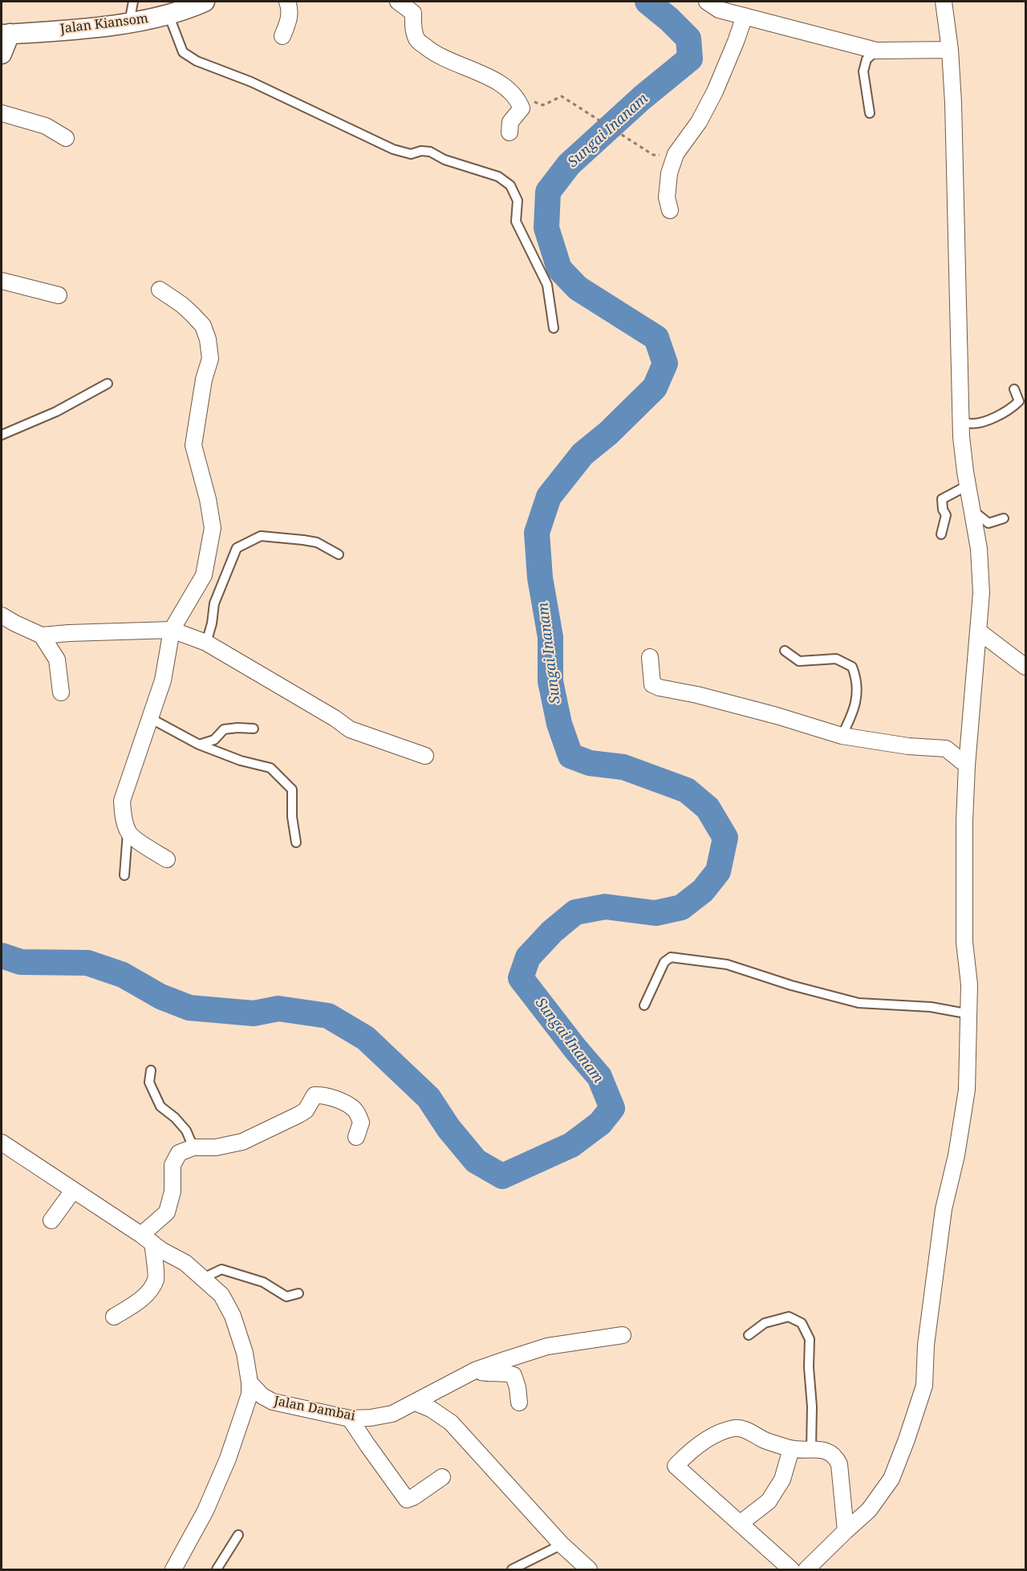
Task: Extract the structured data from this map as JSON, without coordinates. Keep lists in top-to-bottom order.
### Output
{
  "streets": {
    "street": ["Jalan Kiansom", "Jalan Dambai"]
  },
  "water": ["Sungai Inanam"]
}
